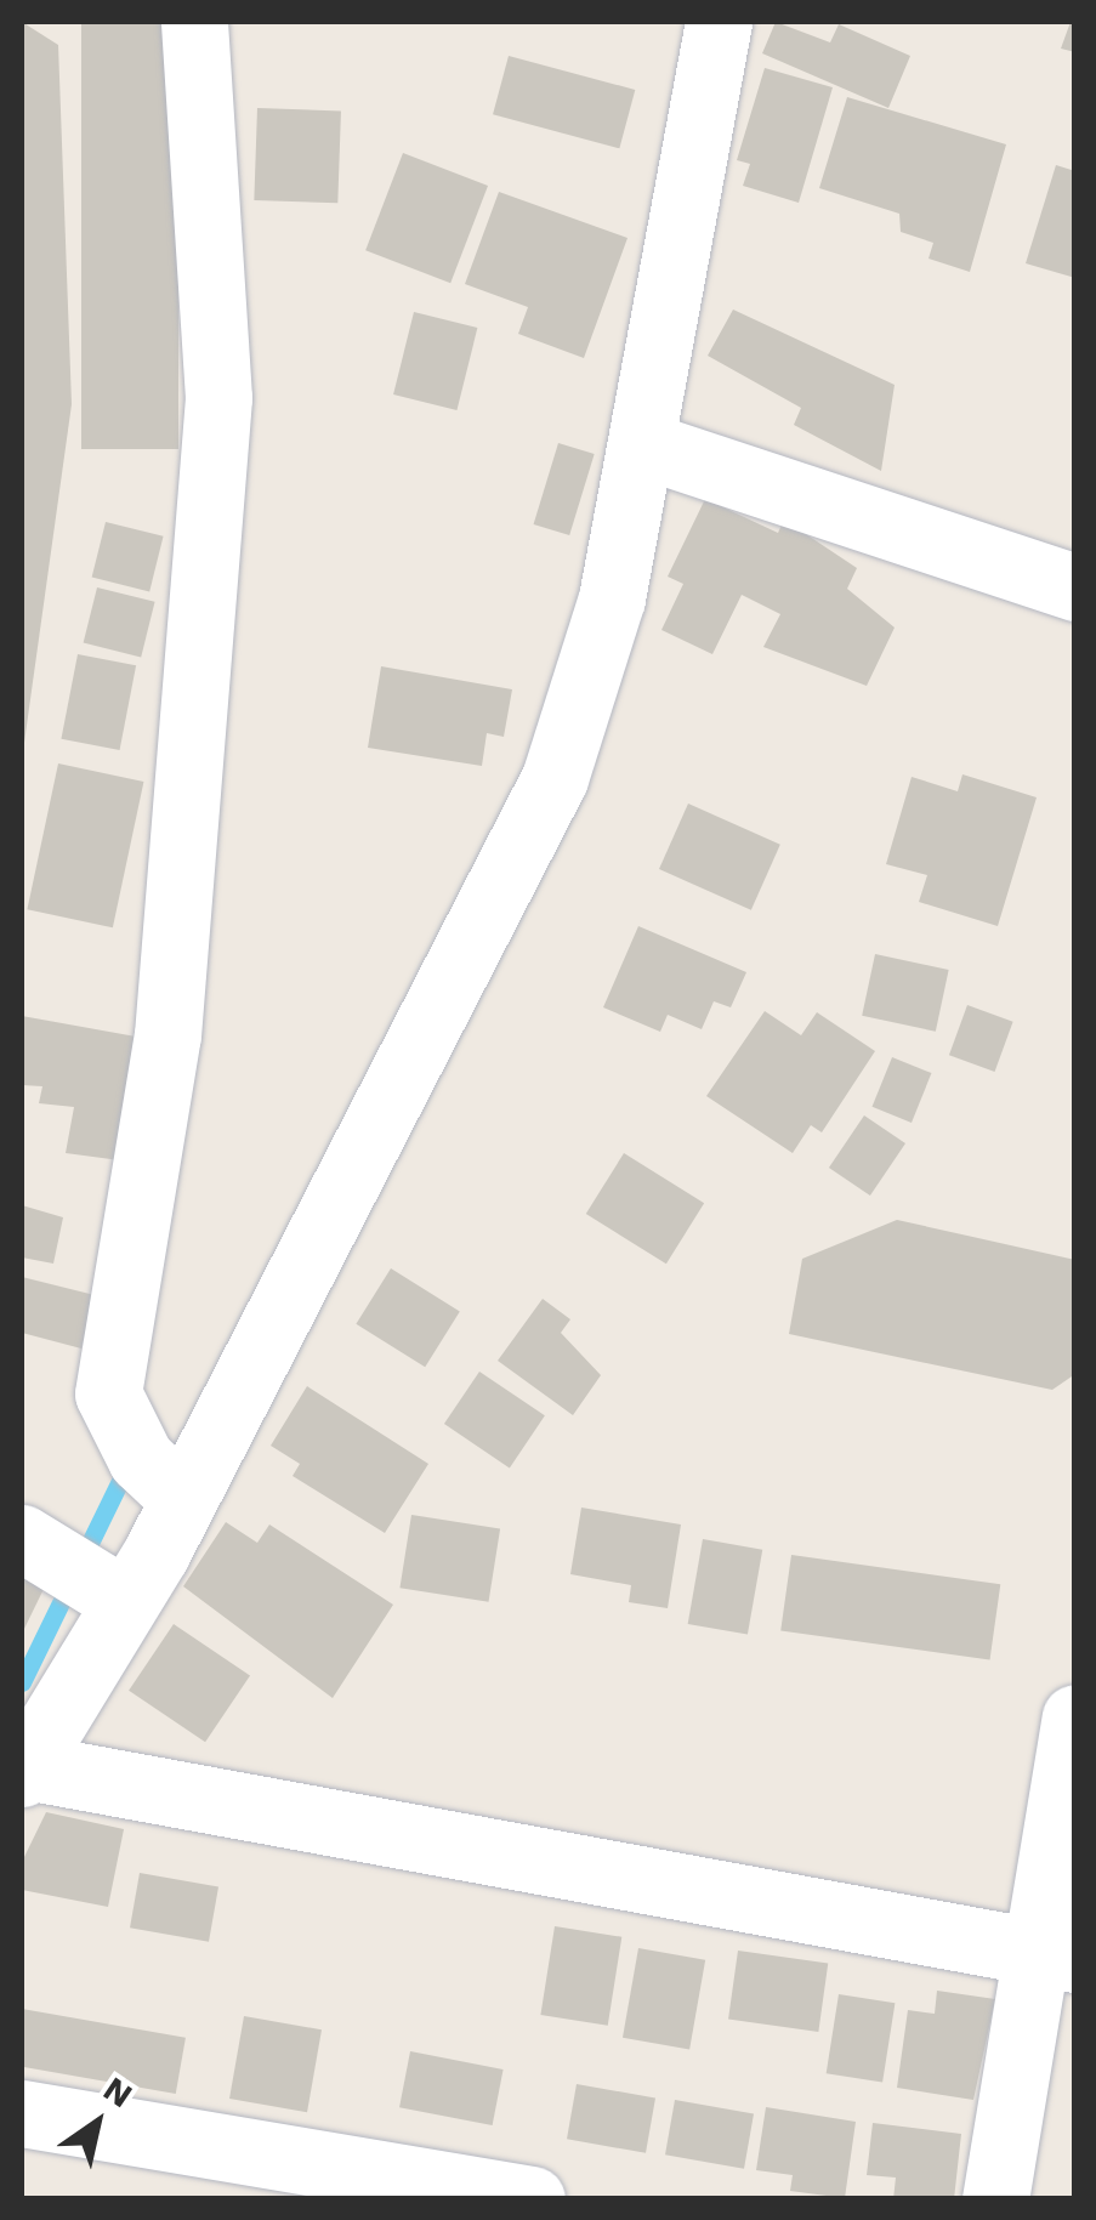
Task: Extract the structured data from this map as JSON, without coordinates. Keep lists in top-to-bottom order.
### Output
{
  "north": "top right"
}
